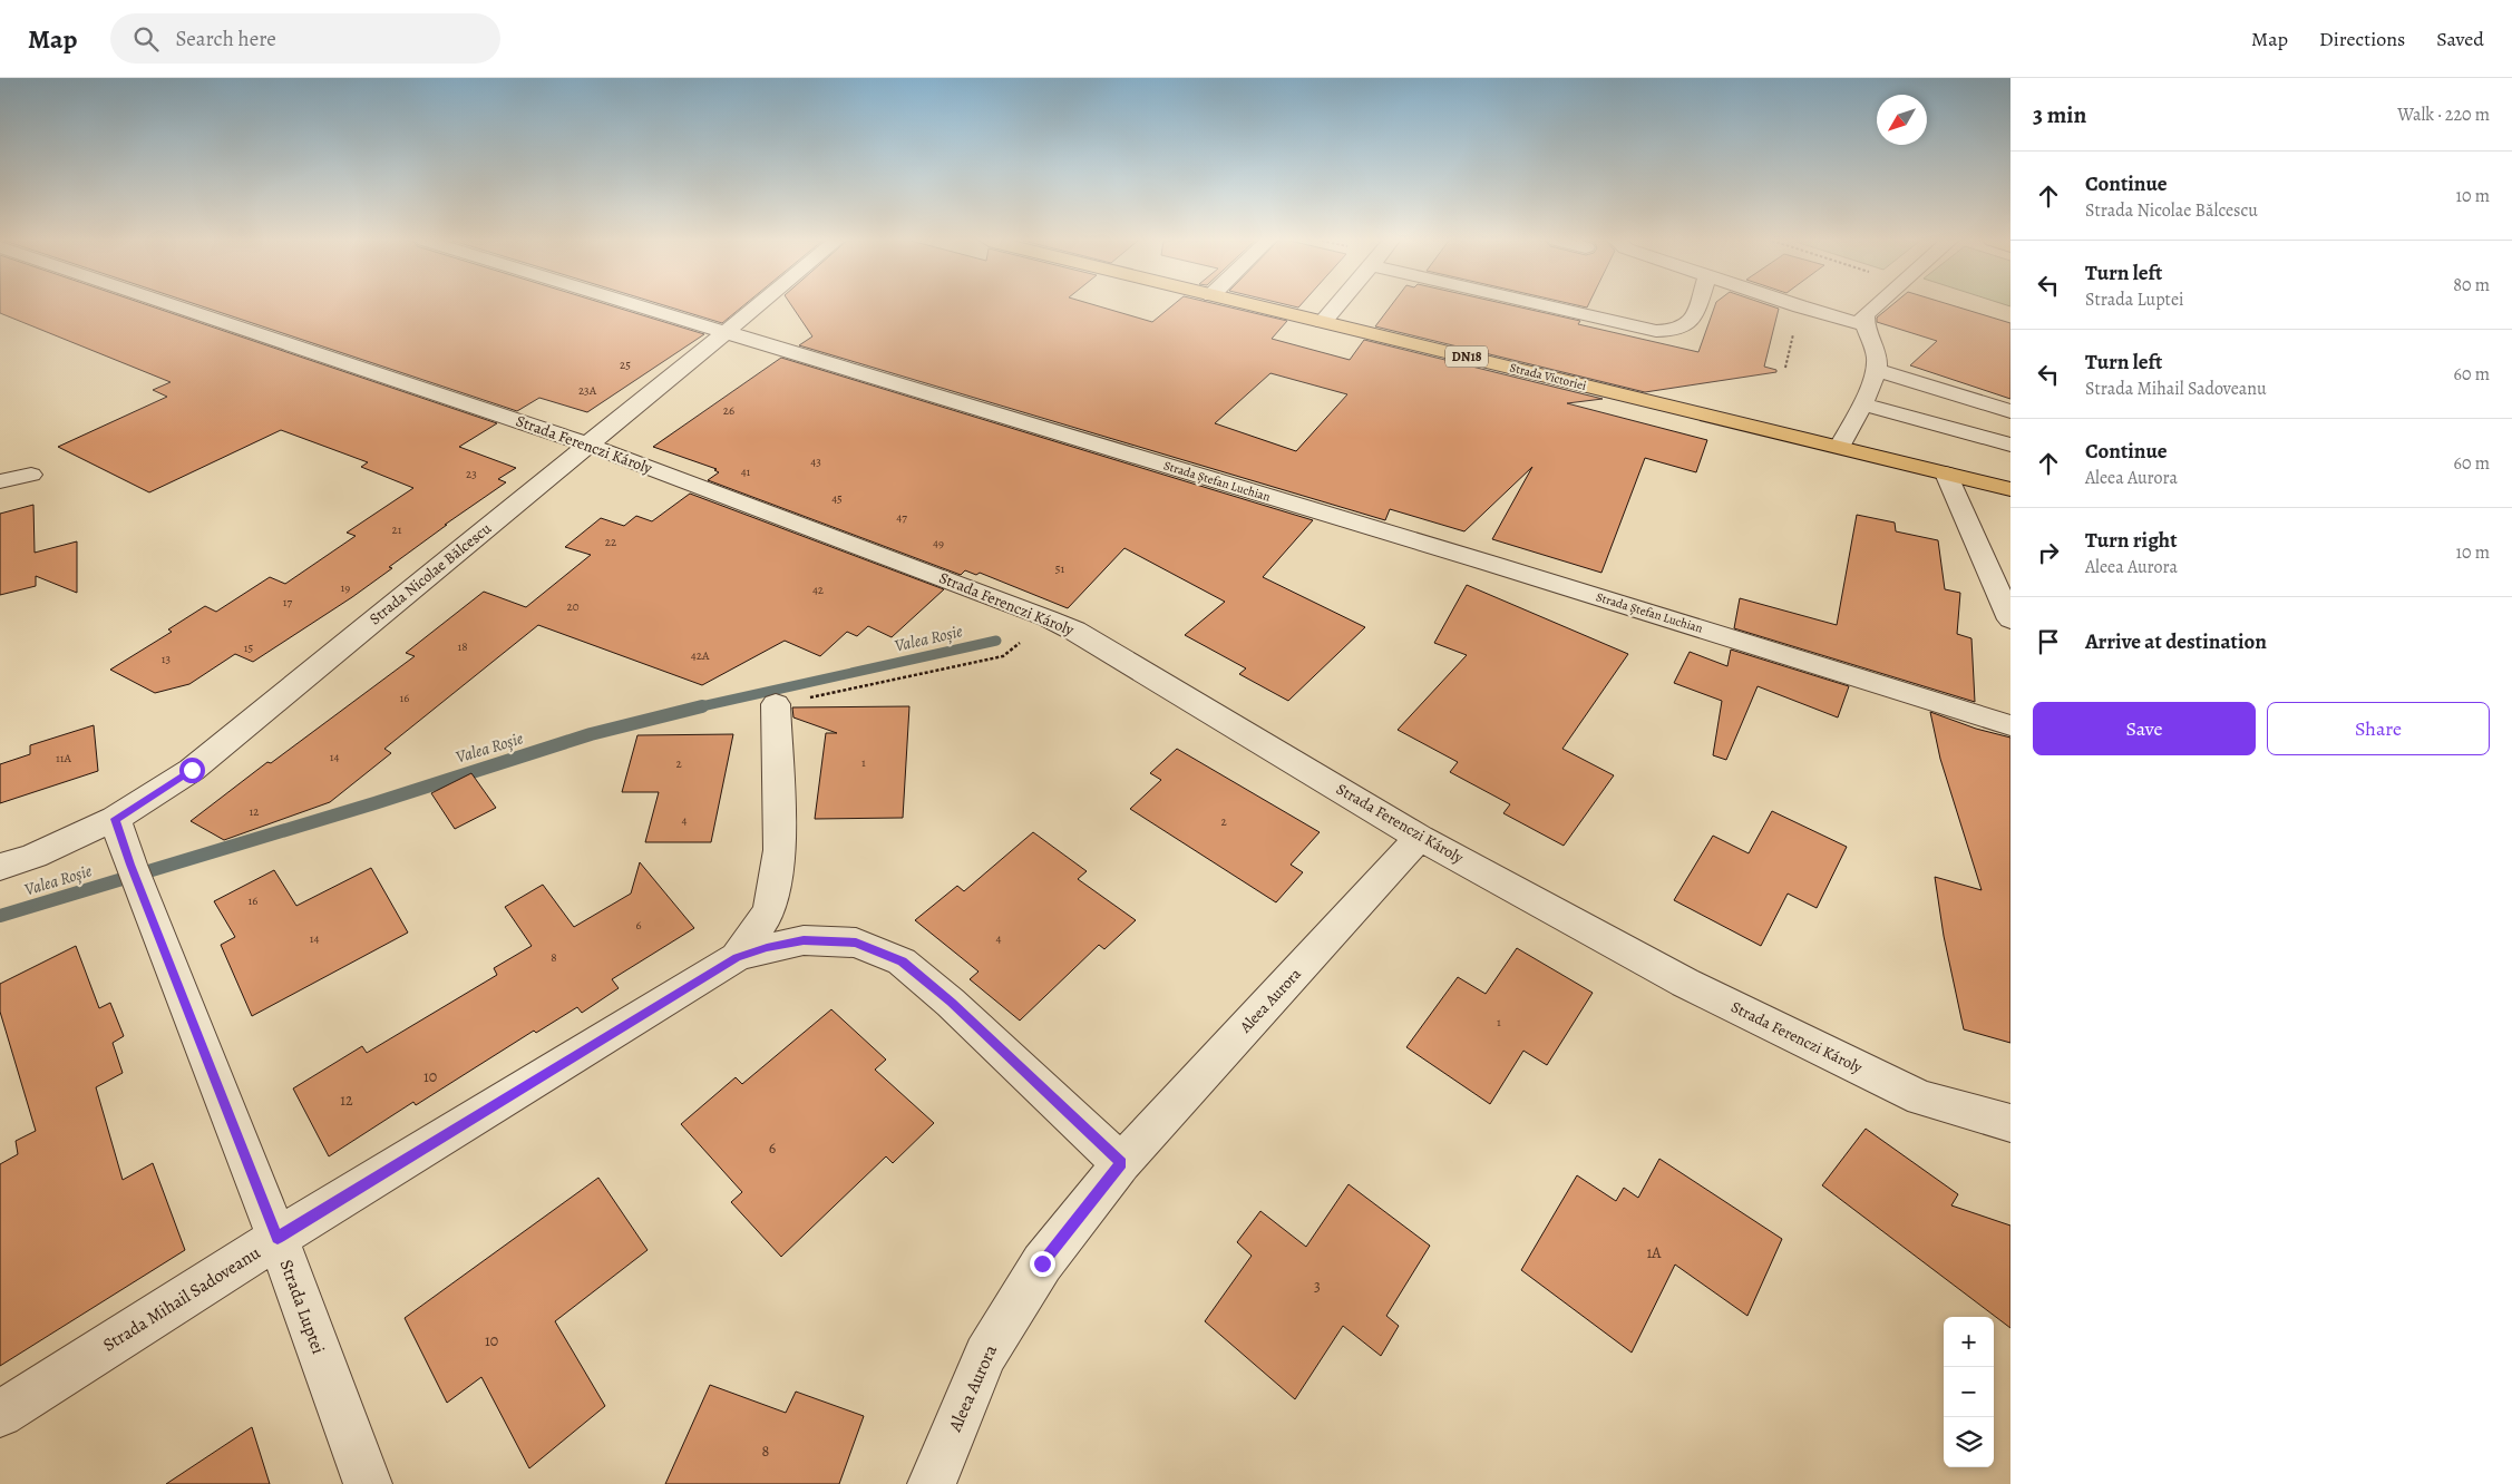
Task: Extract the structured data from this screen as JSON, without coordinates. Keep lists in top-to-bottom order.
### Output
{
  "streets": {
    "main road": ["DN18", "Strada Victoriei"],
    "street": [
      "Strada Ferenczi Károly",
      "Strada Ștefan Luchian",
      "Strada Nicolae Bălcescu",
      "Aleea Aurora",
      "Strada Mihail Sadoveanu",
      "Strada Luptei"
    ]
  },
  "crossings": [
    ["Strada Ferenczi Károly", "Strada Nicolae Bălcescu"],
    ["Strada Ferenczi Károly", "Aleea Aurora"],
    ["Strada Ștefan Luchian", "Strada Nicolae Bălcescu"],
    ["Strada Nicolae Bălcescu", "Strada Luptei"],
    ["Strada Mihail Sadoveanu", "Strada Luptei"]
  ],
  "water": ["Valea Roșie"],
  "house_numbers": [
    "25",
    "23A",
    "26",
    "43",
    "41",
    "23",
    "45",
    "47",
    "21",
    "22",
    "49",
    "51",
    "19",
    "42",
    "17",
    "20",
    "18",
    "15",
    "42A",
    "13",
    "16",
    "14",
    "11A",
    "1",
    "2",
    "12",
    "4",
    "2",
    "16",
    "6",
    "14",
    "4",
    "8",
    "1",
    "10",
    "12",
    "6",
    "1A",
    "3",
    "10",
    "8"
  ],
  "north": "bottom left",
  "page": {
    "header": "Map",
    "search": "Search here",
    "nav": ["Map", "Directions", "Saved"],
    "heading": ["3 min", "Walk · 220 m"],
    "list": [
      ["Continue", "Strada Nicolae Bălcescu", "10 m"],
      ["Turn left", "Strada Luptei", "80 m"],
      ["Turn left", "Strada Mihail Sadoveanu", "60 m"],
      ["Continue", "Aleea Aurora", "60 m"],
      ["Turn right", "Aleea Aurora", "10 m"],
      "Arrive at destination"
    ],
    "buttons": ["Save", "Share"],
    "map_buttons": ["+", "−"]
  }
}
